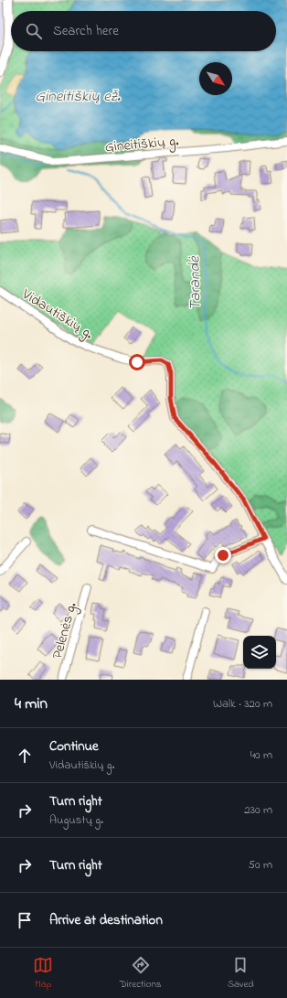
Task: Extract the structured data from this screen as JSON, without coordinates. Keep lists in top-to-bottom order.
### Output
{
  "streets": {
    "street": ["Gineitiškių g.", "Vidautiškių g.", "Pelenės g."]
  },
  "water": ["Gineitiškių ež.", "Tarandė"],
  "north": "bottom right",
  "page": {
    "search": "Search here",
    "heading": ["4 min", "Walk · 320 m"],
    "list": [
      ["Continue", "Vidautiškių g.", "40 m"],
      ["Turn right", "Augustų g.", "230 m"],
      ["Turn right", "50 m"],
      "Arrive at destination"
    ],
    "nav": ["Map", "Directions", "Saved"]
  }
}
